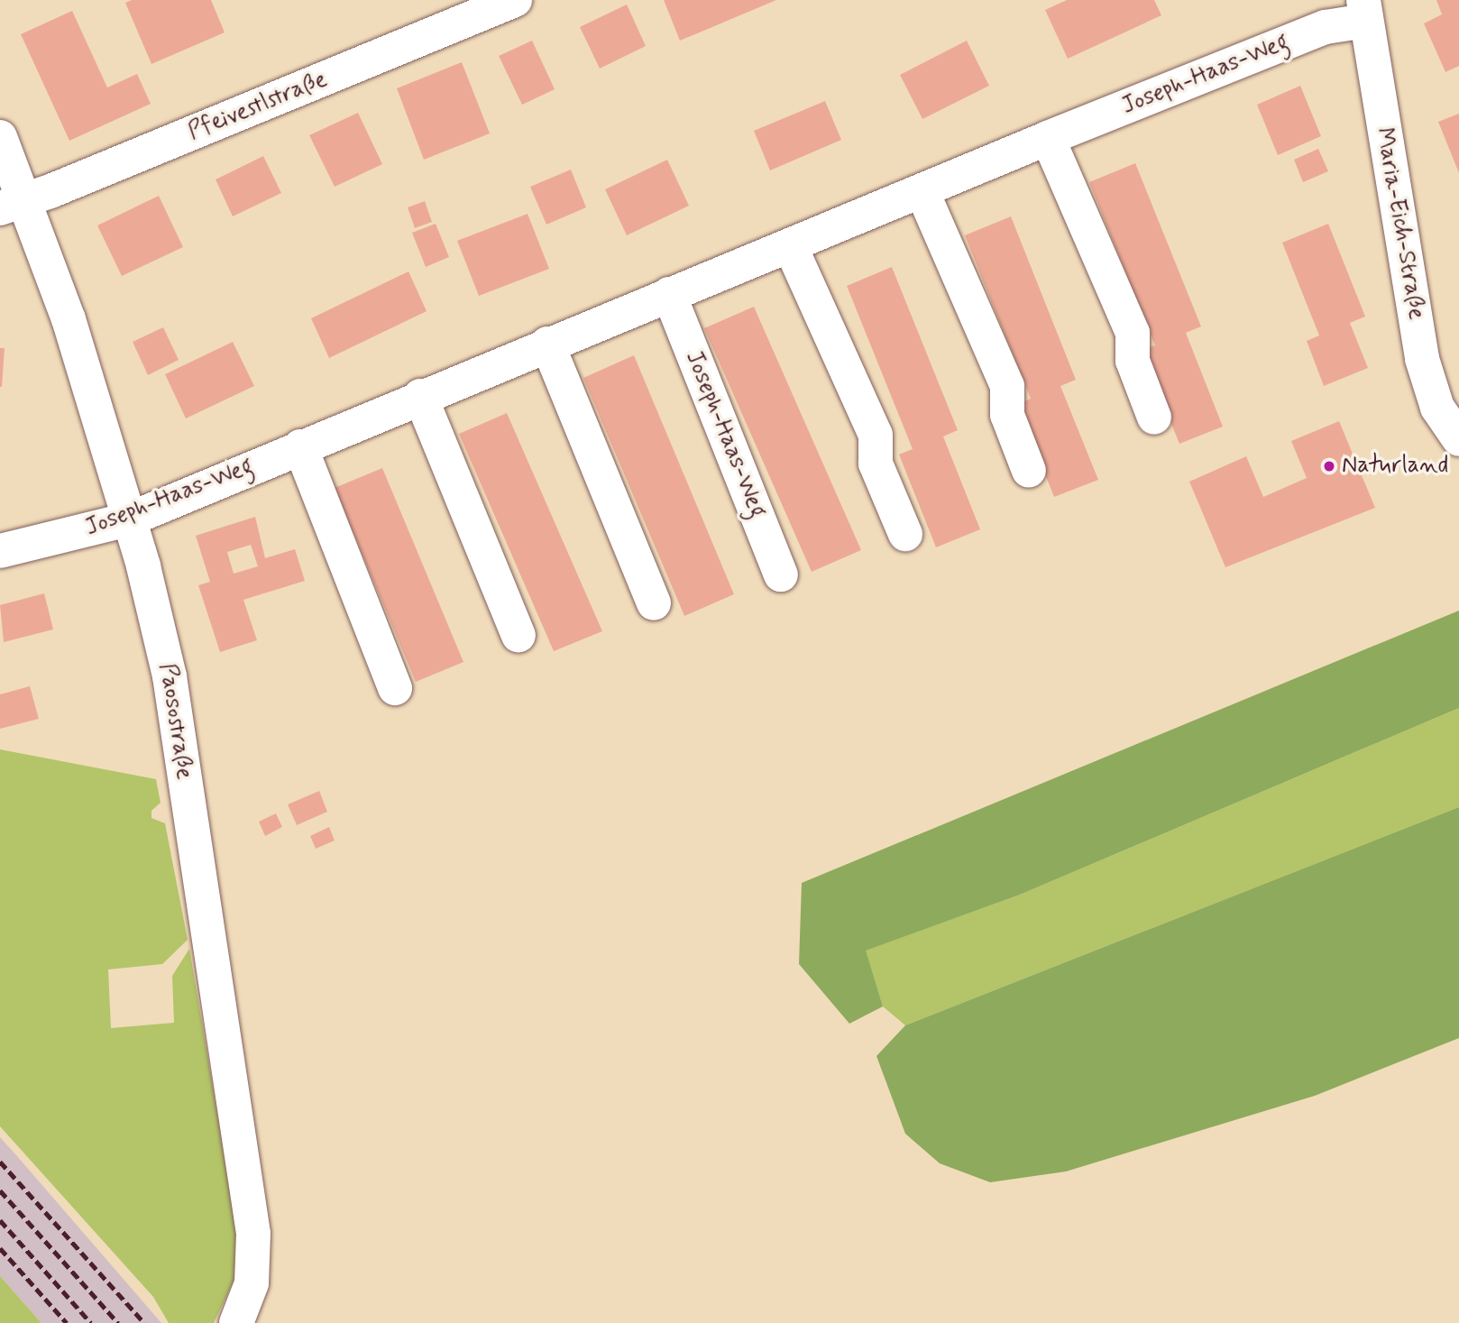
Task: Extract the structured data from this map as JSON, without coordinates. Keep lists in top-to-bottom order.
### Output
{
  "streets": {
    "street": [
      "Joseph-Haas-Weg",
      "Pfeivestlstraße",
      "Maria-Eich-Straße",
      "Paosostraße"
    ]
  },
  "crossings": [
    ["Joseph-Haas-Weg", "Maria-Eich-Straße"],
    ["Joseph-Haas-Weg", "Paosostraße"],
    ["Pfeivestlstraße", "Paosostraße"]
  ],
  "places": ["Naturland"]
}
